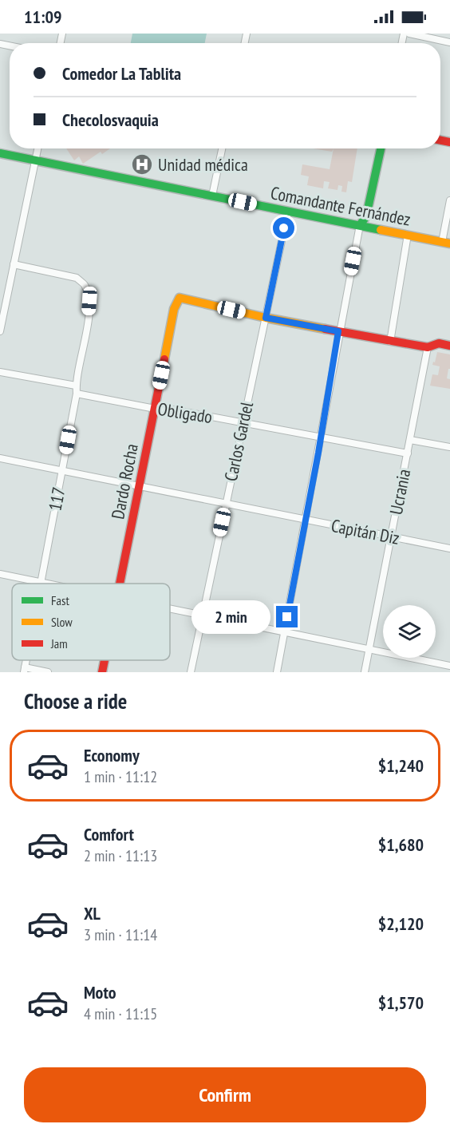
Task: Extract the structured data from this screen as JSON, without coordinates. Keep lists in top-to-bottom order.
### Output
{
  "streets": {
    "street": [
      "Comandante Fernández",
      "Obligado",
      "Carlos Gardel",
      "Dardo Rocha",
      "Ucrania",
      "117",
      "Capitán Diz"
    ]
  },
  "crossings": [
    ["Comandante Fernández", "Carlos Gardel"],
    ["Obligado", "Carlos Gardel"],
    ["Obligado", "Dardo Rocha"],
    ["Obligado", "Ucrania"],
    ["Obligado", "117"],
    ["Carlos Gardel", "Dardo Rocha"],
    ["Carlos Gardel", "Capitán Diz"],
    ["Dardo Rocha", "Capitán Diz"],
    ["Ucrania", "Capitán Diz"],
    ["117", "Capitán Diz"]
  ],
  "places": {
    "hospital": ["Unidad médica"]
  },
  "legend": ["Fast", "Slow", "Jam"],
  "page": {
    "status": "11:09",
    "banner": ["Comedor La Tablita", "Checolosvaquia"],
    "bubble": "2 min",
    "heading": "Choose a ride",
    "list": [
      {
        "name": "Economy",
        "note": "1 min · 11:12",
        "value": "$1,240"
      },
      {
        "name": "Comfort",
        "note": "2 min · 11:13",
        "value": "$1,680"
      },
      {
        "name": "XL",
        "note": "3 min · 11:14",
        "value": "$2,120"
      },
      {
        "name": "Moto",
        "note": "4 min · 11:15",
        "value": "$1,570"
      }
    ],
    "buttons": "Confirm"
  }
}
